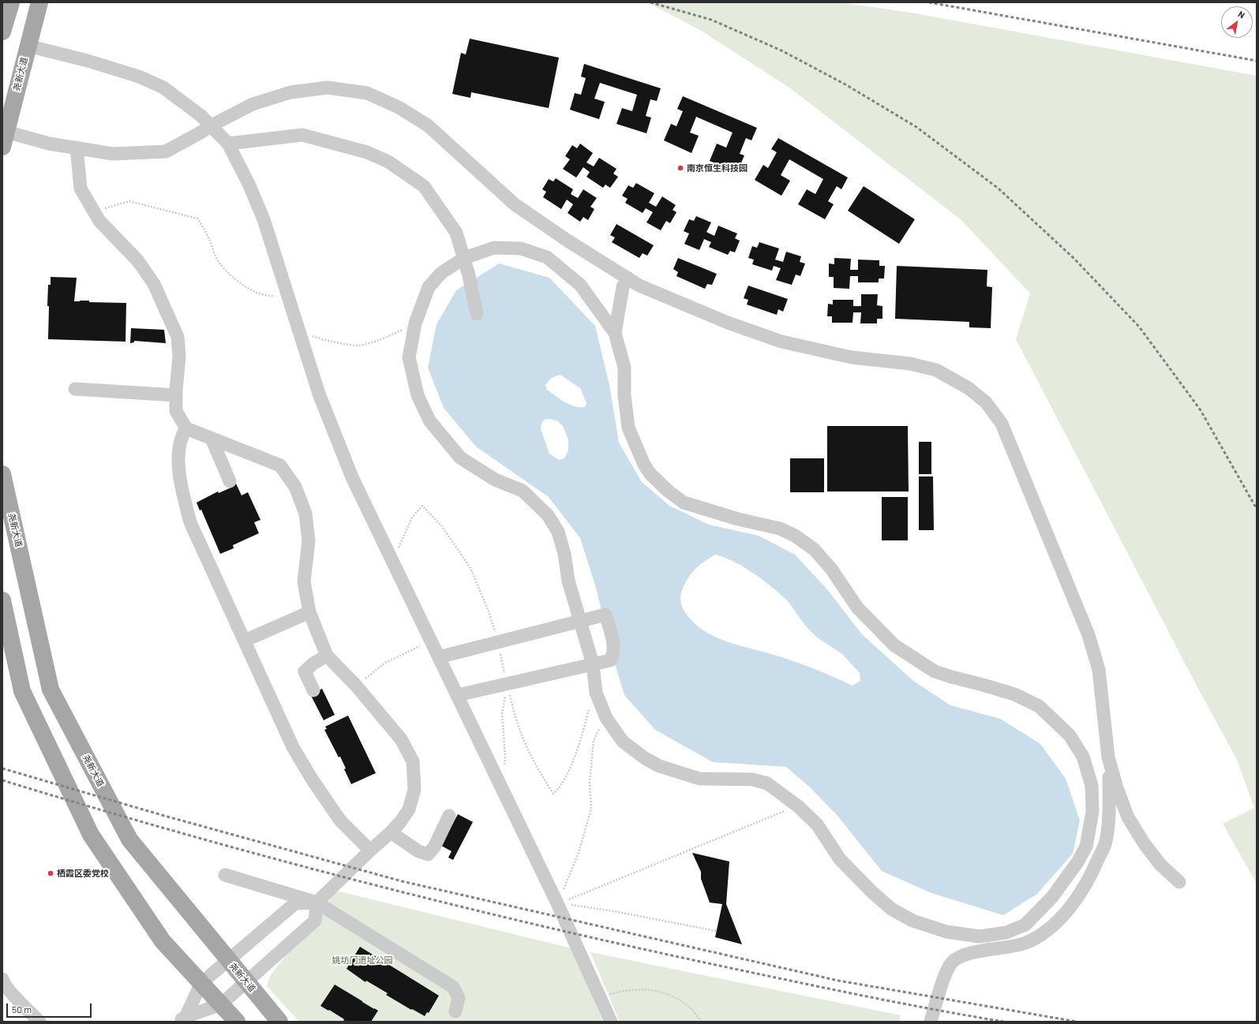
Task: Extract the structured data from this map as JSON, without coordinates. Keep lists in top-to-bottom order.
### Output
{
  "streets": {
    "main road": ["尧新大道"]
  },
  "parks": ["姚坊门遗址公园"],
  "places": ["南京恒生科技园", "栖霞区委党校"],
  "scale_bar": "50 m",
  "north": "top right"
}
